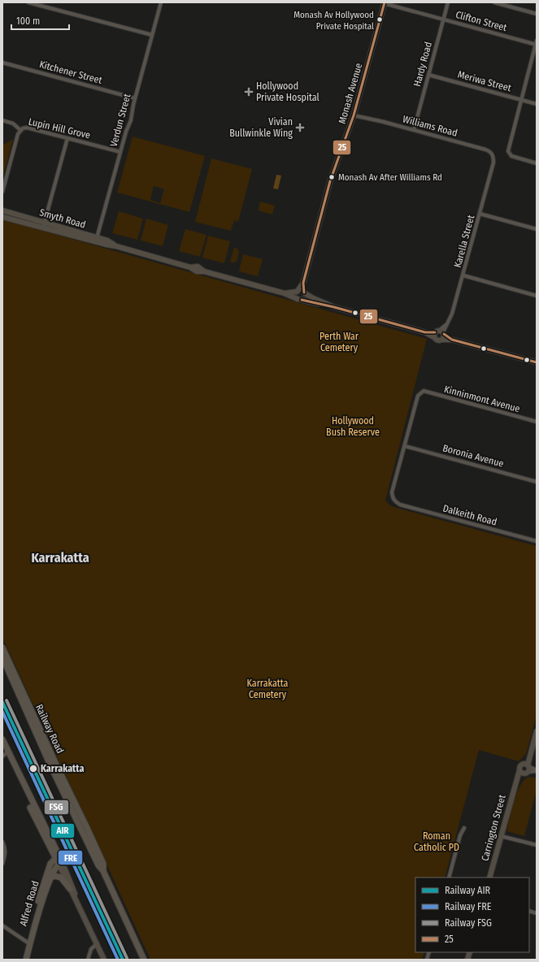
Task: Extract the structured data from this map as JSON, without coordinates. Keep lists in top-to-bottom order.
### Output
{
  "streets": {
    "main road": [
      "Monash Avenue",
      "Smyth Road",
      "Railway Road",
      "Carrington Street",
      "Alfred Road"
    ],
    "street": [
      "Clifton Street",
      "Hardy Road",
      "Kitchener Street",
      "Meriwa Street",
      "Verdun Street",
      "Williams Road",
      "Lupin Hill Grove",
      "Karella Street",
      "Kinninmont Avenue",
      "Boronia Avenue",
      "Dalkeith Road"
    ]
  },
  "crossings": [
    ["Clifton Street", "Hardy Road"],
    ["Clifton Street", "Monash Avenue"],
    ["Hardy Road", "Meriwa Street"],
    ["Hardy Road", "Williams Road"],
    ["Kitchener Street", "Verdun Street"],
    ["Monash Avenue", "Williams Road"],
    ["Monash Avenue", "Smyth Road"],
    ["Verdun Street", "Lupin Hill Grove"],
    ["Verdun Street", "Smyth Road"],
    ["Williams Road", "Karella Street"],
    ["Smyth Road", "Karella Street"],
    ["Kinninmont Avenue", "Boronia Avenue"],
    ["Kinninmont Avenue", "Dalkeith Road"],
    ["Boronia Avenue", "Dalkeith Road"]
  ],
  "districts": ["Karrakatta"],
  "parks": [
    "Perth War Cemetery",
    "Hollywood Bush Reserve",
    "Karrakatta Cemetery",
    "Roman Catholic PD"
  ],
  "places": {
    "other": ["Monash Av Hollywood Private Hospital", "Monash Av After Williams Rd", "Karrakatta"],
    "health": ["Hollywood Private Hospital", "Vivian Bullwinkle Wing"]
  },
  "lines": [
    "transit line 25",
    "rail line FSG",
    "rail line AIR",
    "rail line FRE"
  ],
  "legend": [
    "Railway AIR",
    "Railway FRE",
    "Railway FSG",
    "25"
  ],
  "scale_bar": "100 m"
}
